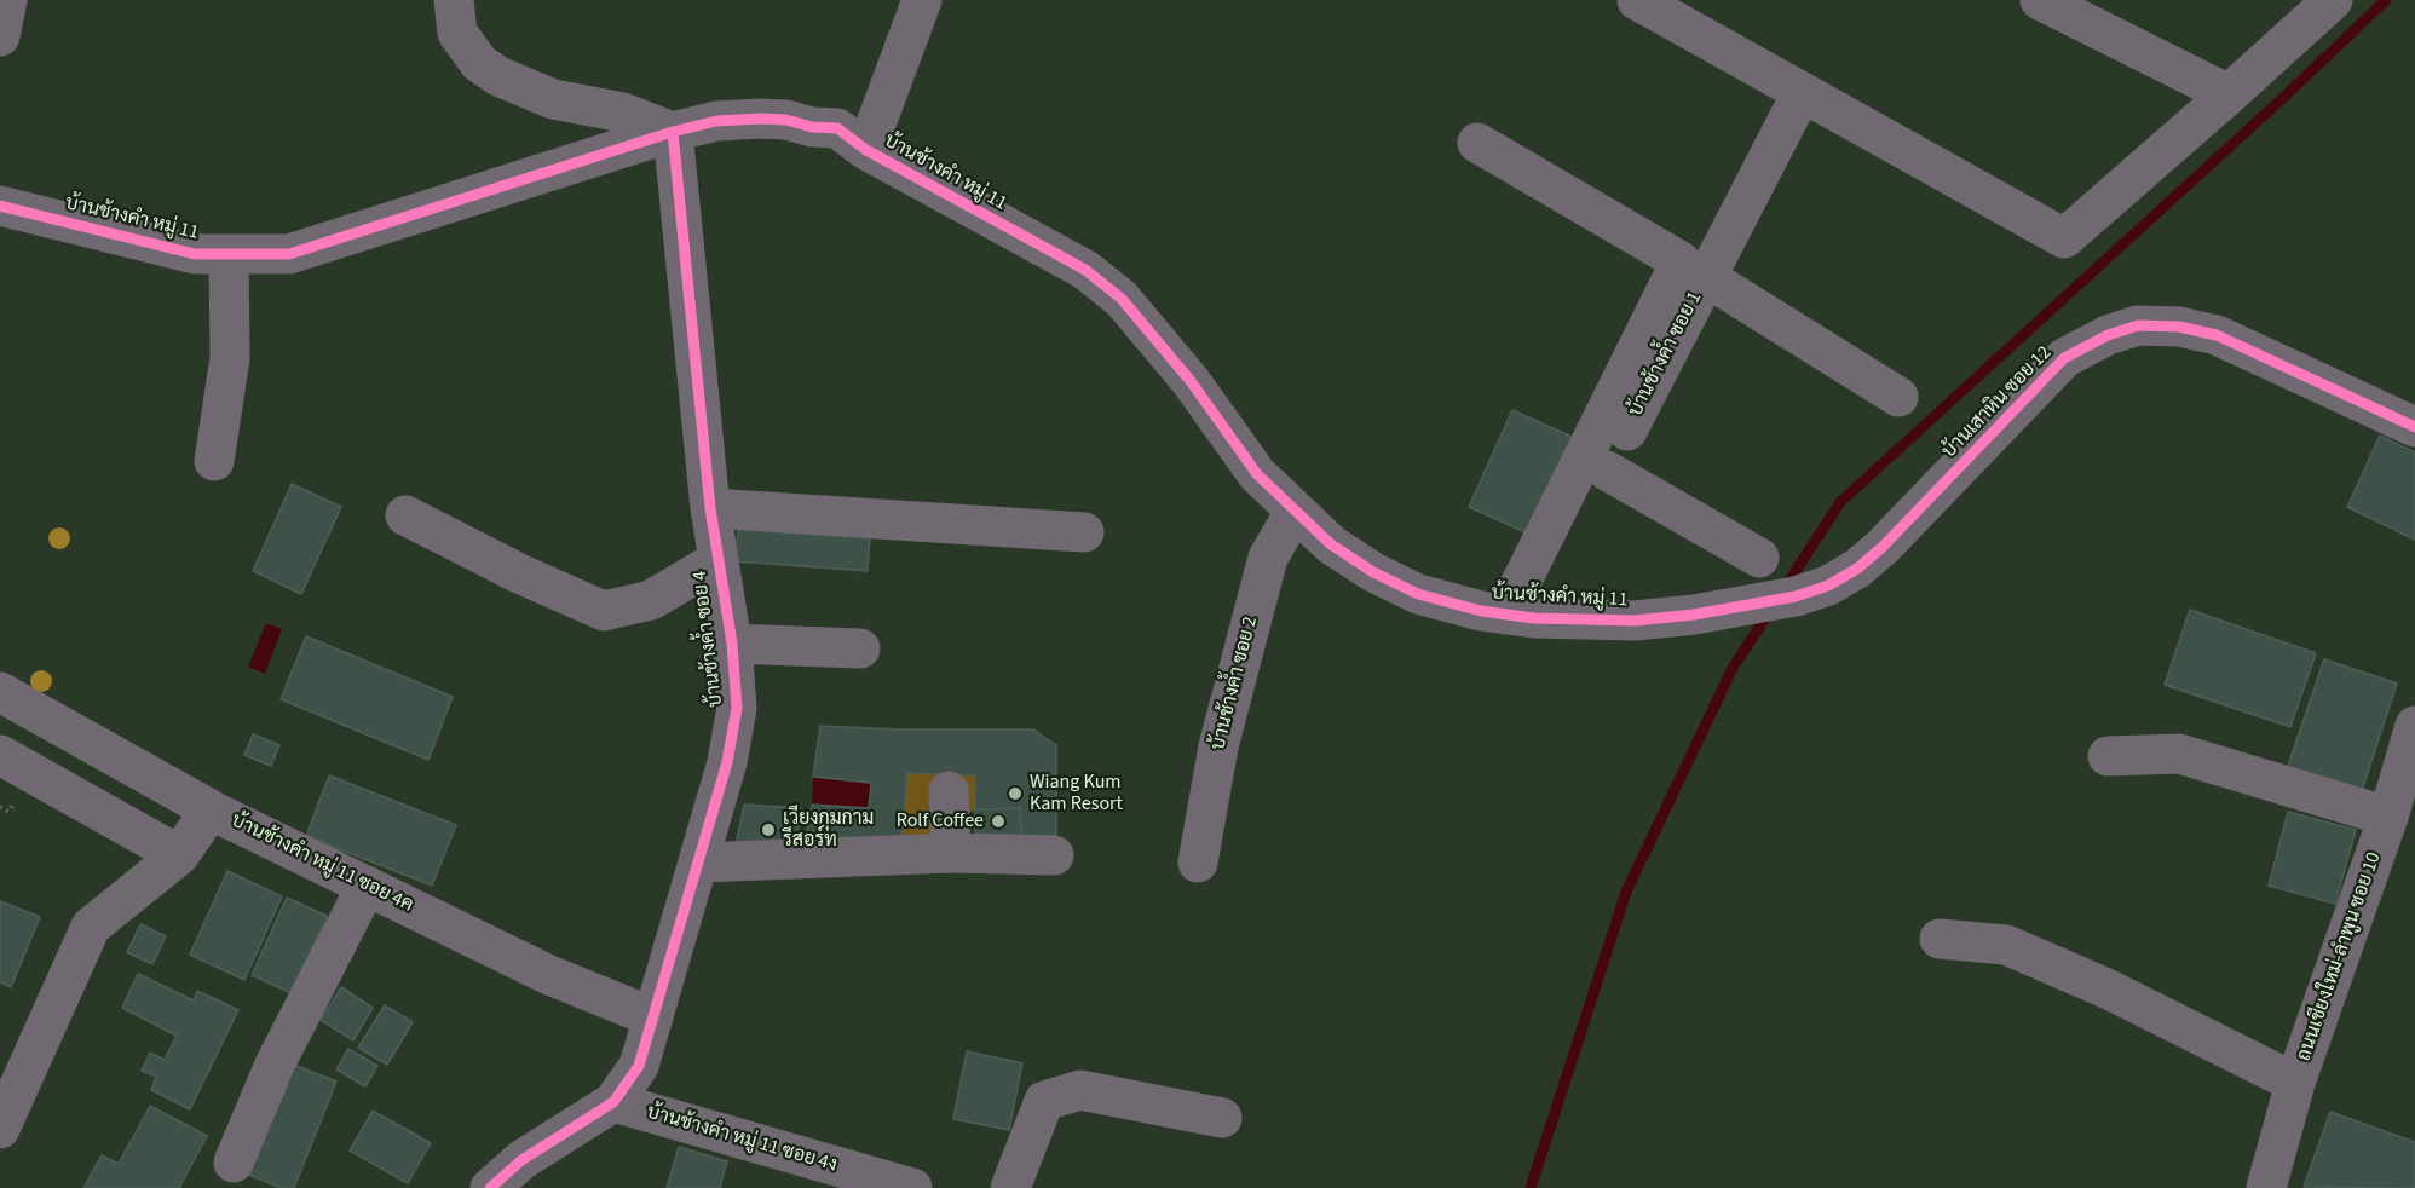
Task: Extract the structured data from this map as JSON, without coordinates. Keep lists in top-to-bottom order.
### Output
{
  "streets": {
    "street": [
      "บ้านช้างคำ หมู่ 11",
      "บ้านช้างค้ำ ซอย 1",
      "บ้านเสาหิน ซอย 12",
      "บ้านช้างค้ำ ซอย 4",
      "บ้านช้างค้ำ ซอย 2",
      "บ้านช้างคำ หมู่ 11 ซอย 4ค",
      "ถนนเชียงใหม่-ลำพูน ซอย 10",
      "บ้านช้างคำ หมู่ 11 ซอย 4ง"
    ]
  },
  "crossings": [
    ["บ้านช้างคำ หมู่ 11", "บ้านช้างค้ำ ซอย 1"],
    ["บ้านช้างคำ หมู่ 11", "บ้านเสาหิน ซอย 12"],
    ["บ้านช้างคำ หมู่ 11", "บ้านช้างค้ำ ซอย 4"],
    ["บ้านช้างคำ หมู่ 11", "บ้านช้างค้ำ ซอย 2"],
    ["บ้านช้างค้ำ ซอย 4", "บ้านช้างคำ หมู่ 11 ซอย 4ค"],
    ["บ้านช้างค้ำ ซอย 4", "บ้านช้างคำ หมู่ 11 ซอย 4ง"]
  ],
  "places": ["Wiang Kum Kam Resort", "Rolf Coffee", "เวียงกุมกาม รีสอร์ท"]
}
